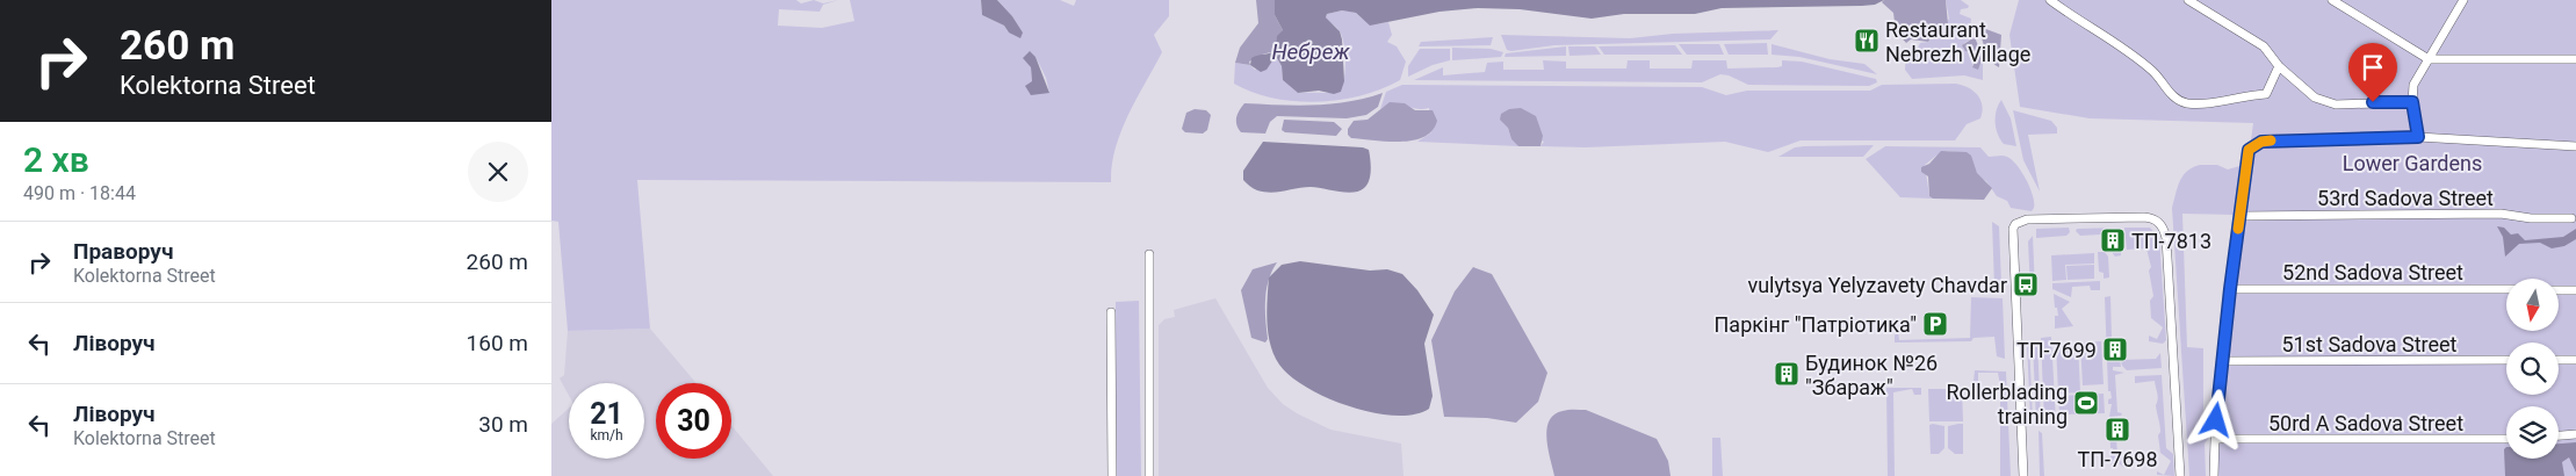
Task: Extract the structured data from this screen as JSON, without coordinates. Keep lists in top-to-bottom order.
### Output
{
  "streets": {
    "street": [
      "53rd Sadova Street",
      "52nd Sadova Street",
      "51st Sadova Street",
      "50rd A Sadova Street"
    ]
  },
  "water": ["Небреж"],
  "parks": ["Lower Gardens"],
  "places": {
    "restaurant": ["Restaurant Nebrezh Village"],
    "building": [
      "ТП-7813",
      "ТП-7699",
      "Будинок №26 \"Збараж\"",
      "ТП-7698"
    ],
    "bus stop": ["vulytsya Yelyzavety Chavdar"],
    "parking": ["Паркінг \"Патріотика\""],
    "sports": ["Rollerblading training"]
  },
  "north": "bottom",
  "page": {
    "turn": ["260 m", "Kolektorna Street"],
    "heading": ["2 хв", "490 m · 18:44"],
    "list": [
      {
        "name": "Праворуч",
        "note": "Kolektorna Street",
        "value": "260 m"
      },
      {
        "name": "Ліворуч",
        "value": "160 m"
      },
      {
        "name": "Ліворуч",
        "note": "Kolektorna Street",
        "value": "30 m"
      }
    ],
    "speed": "21 km/h",
    "limit": "30"
  }
}
